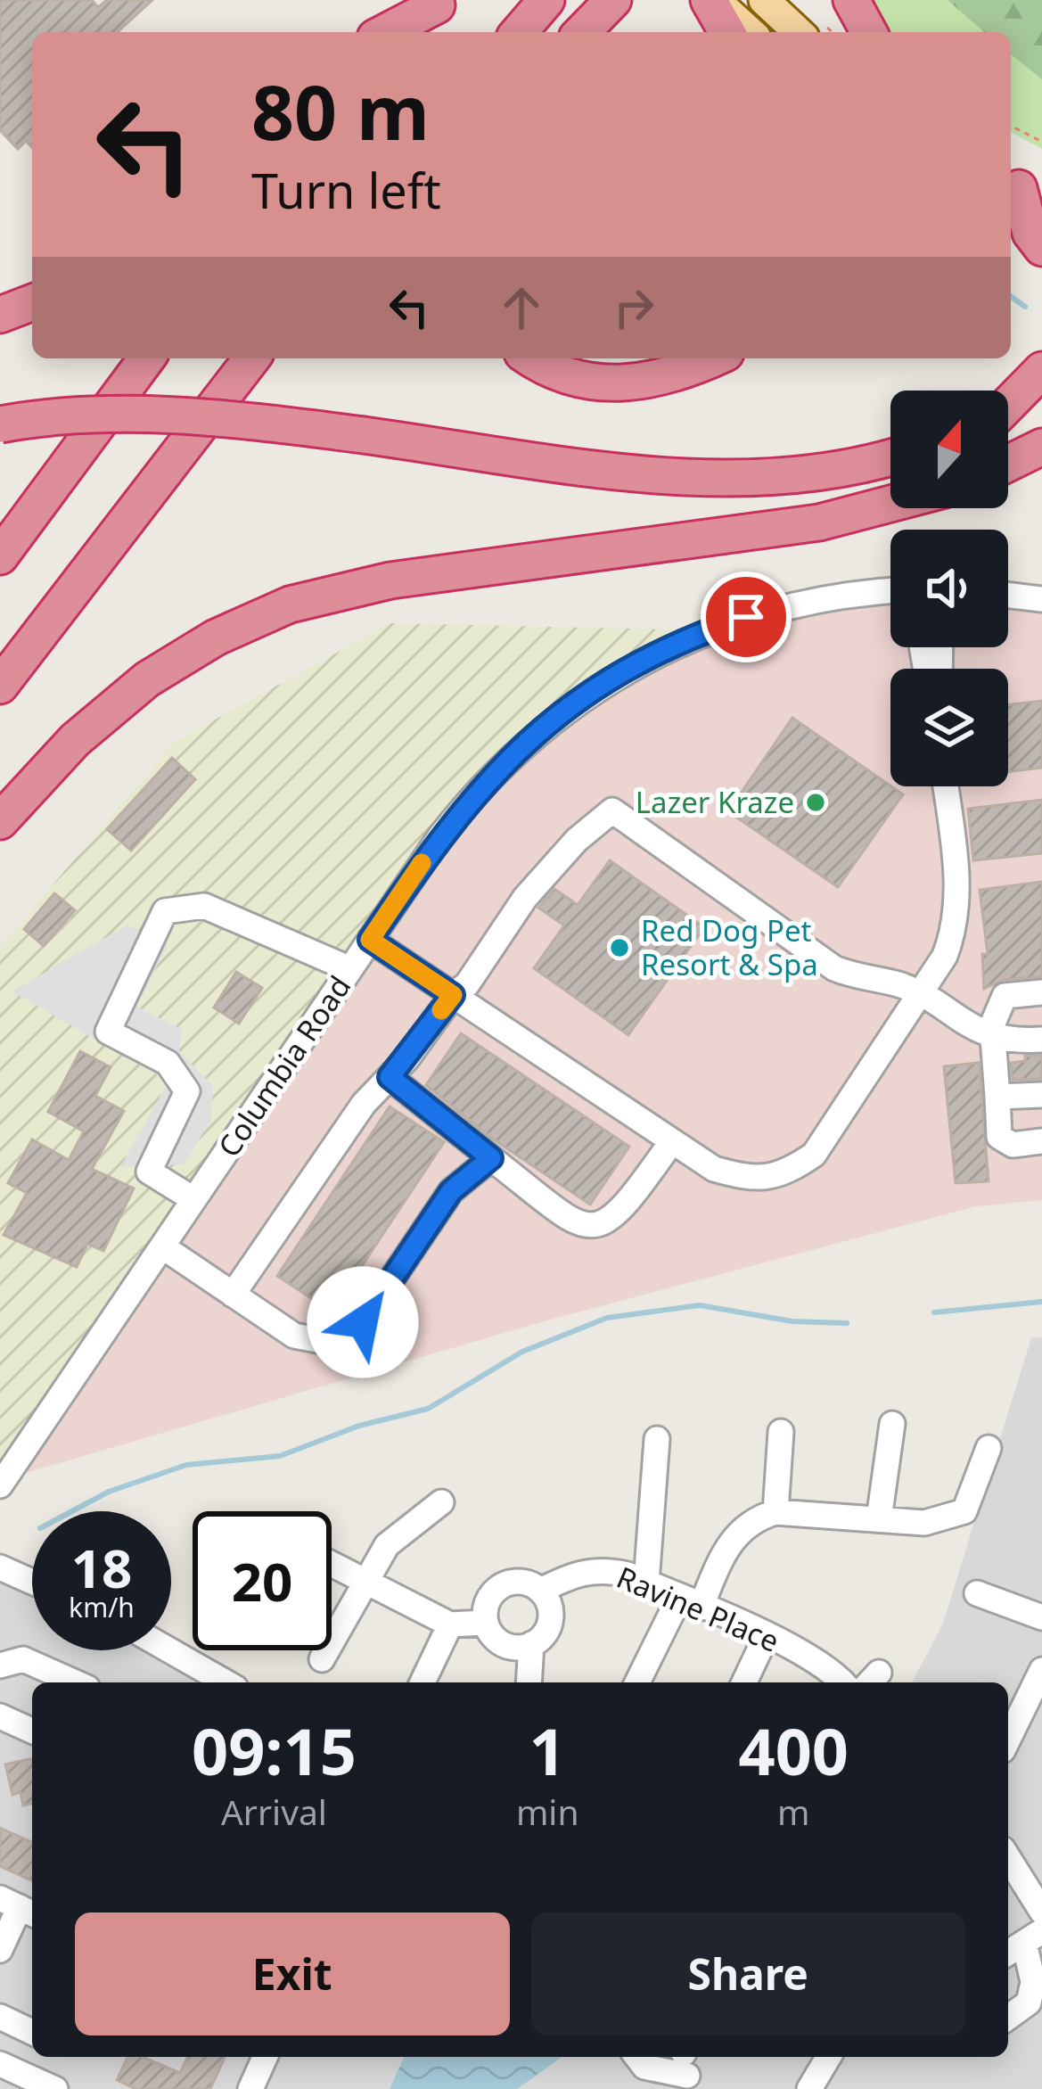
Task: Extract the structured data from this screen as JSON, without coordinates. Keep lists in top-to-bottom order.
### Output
{
  "streets": {
    "street": ["Columbia Road", "Ravine Place"]
  },
  "places": ["Lazer Kraze", "Red Dog Pet Resort & Spa"],
  "north": "top",
  "page": {
    "turn": ["80 m", "Turn left"],
    "speed": "18 km/h",
    "limit": "20",
    "eta": [
      "09:15",
      "Arrival",
      "1",
      "min",
      "400",
      "m"
    ],
    "buttons": ["Exit", "Share"]
  }
}
